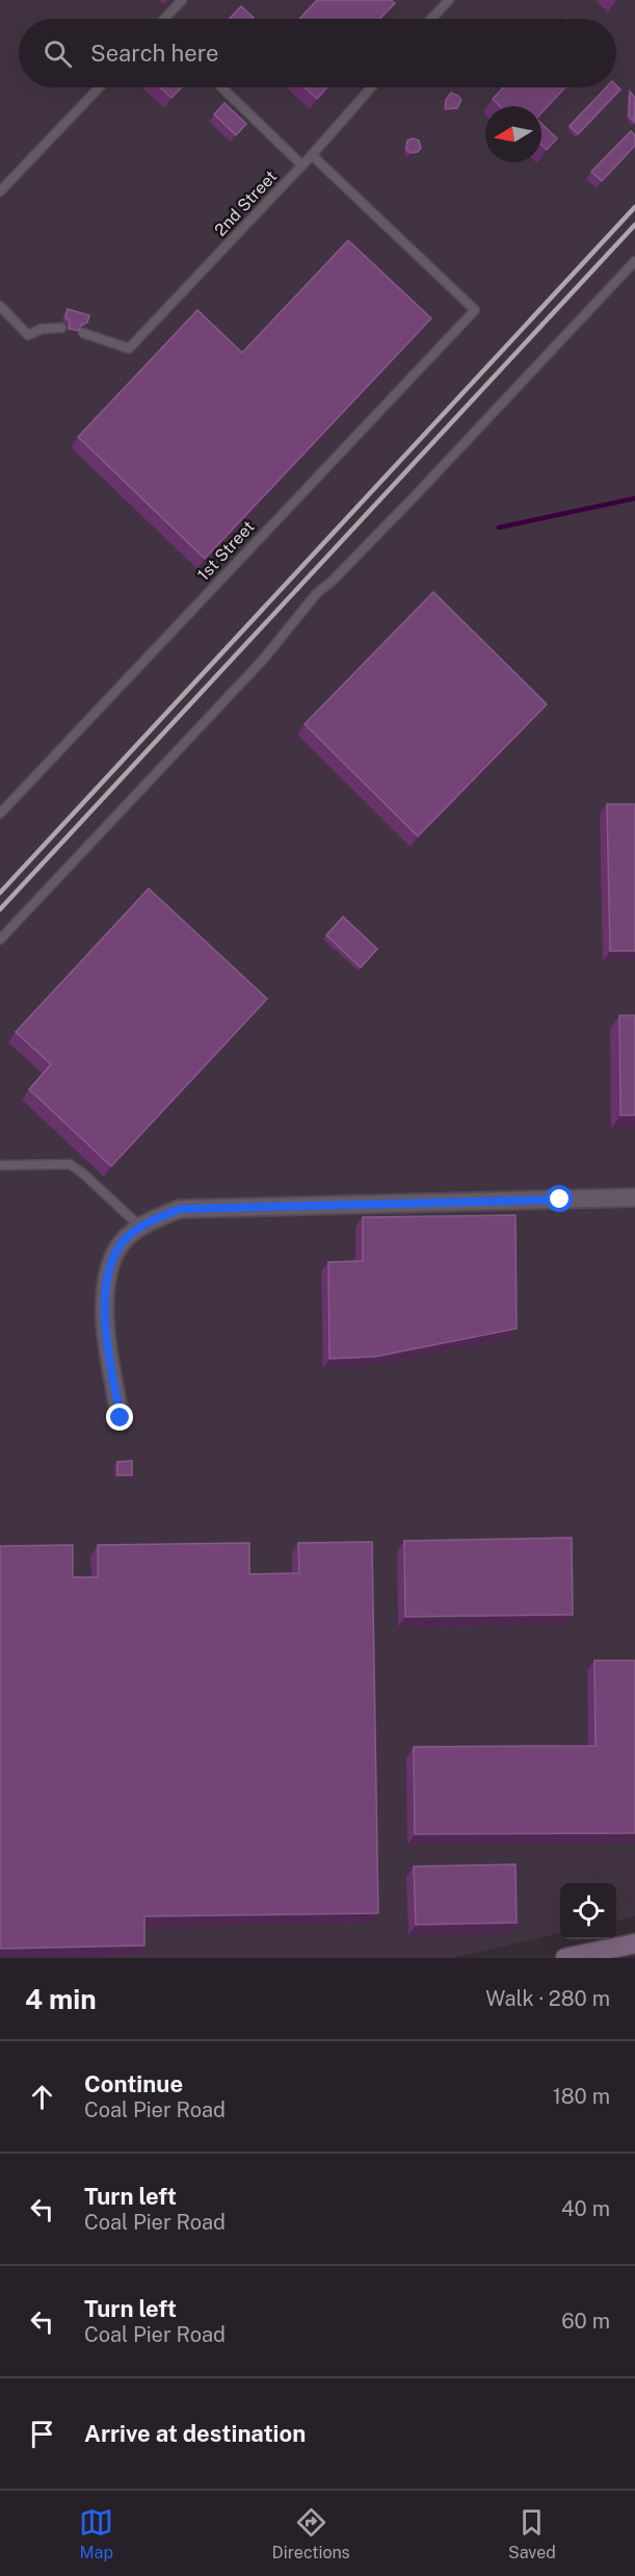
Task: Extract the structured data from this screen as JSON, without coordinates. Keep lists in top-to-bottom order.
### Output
{
  "streets": {
    "lane": ["2nd Street", "1st Street"]
  },
  "crossings": [
    ["2nd Street", "1st Street"]
  ],
  "north": "left",
  "page": {
    "search": "Search here",
    "heading": ["4 min", "Walk · 280 m"],
    "list": [
      ["Continue", "Coal Pier Road", "180 m"],
      ["Turn left", "Coal Pier Road", "40 m"],
      ["Turn left", "Coal Pier Road", "60 m"],
      "Arrive at destination"
    ],
    "nav": ["Map", "Directions", "Saved"]
  }
}
